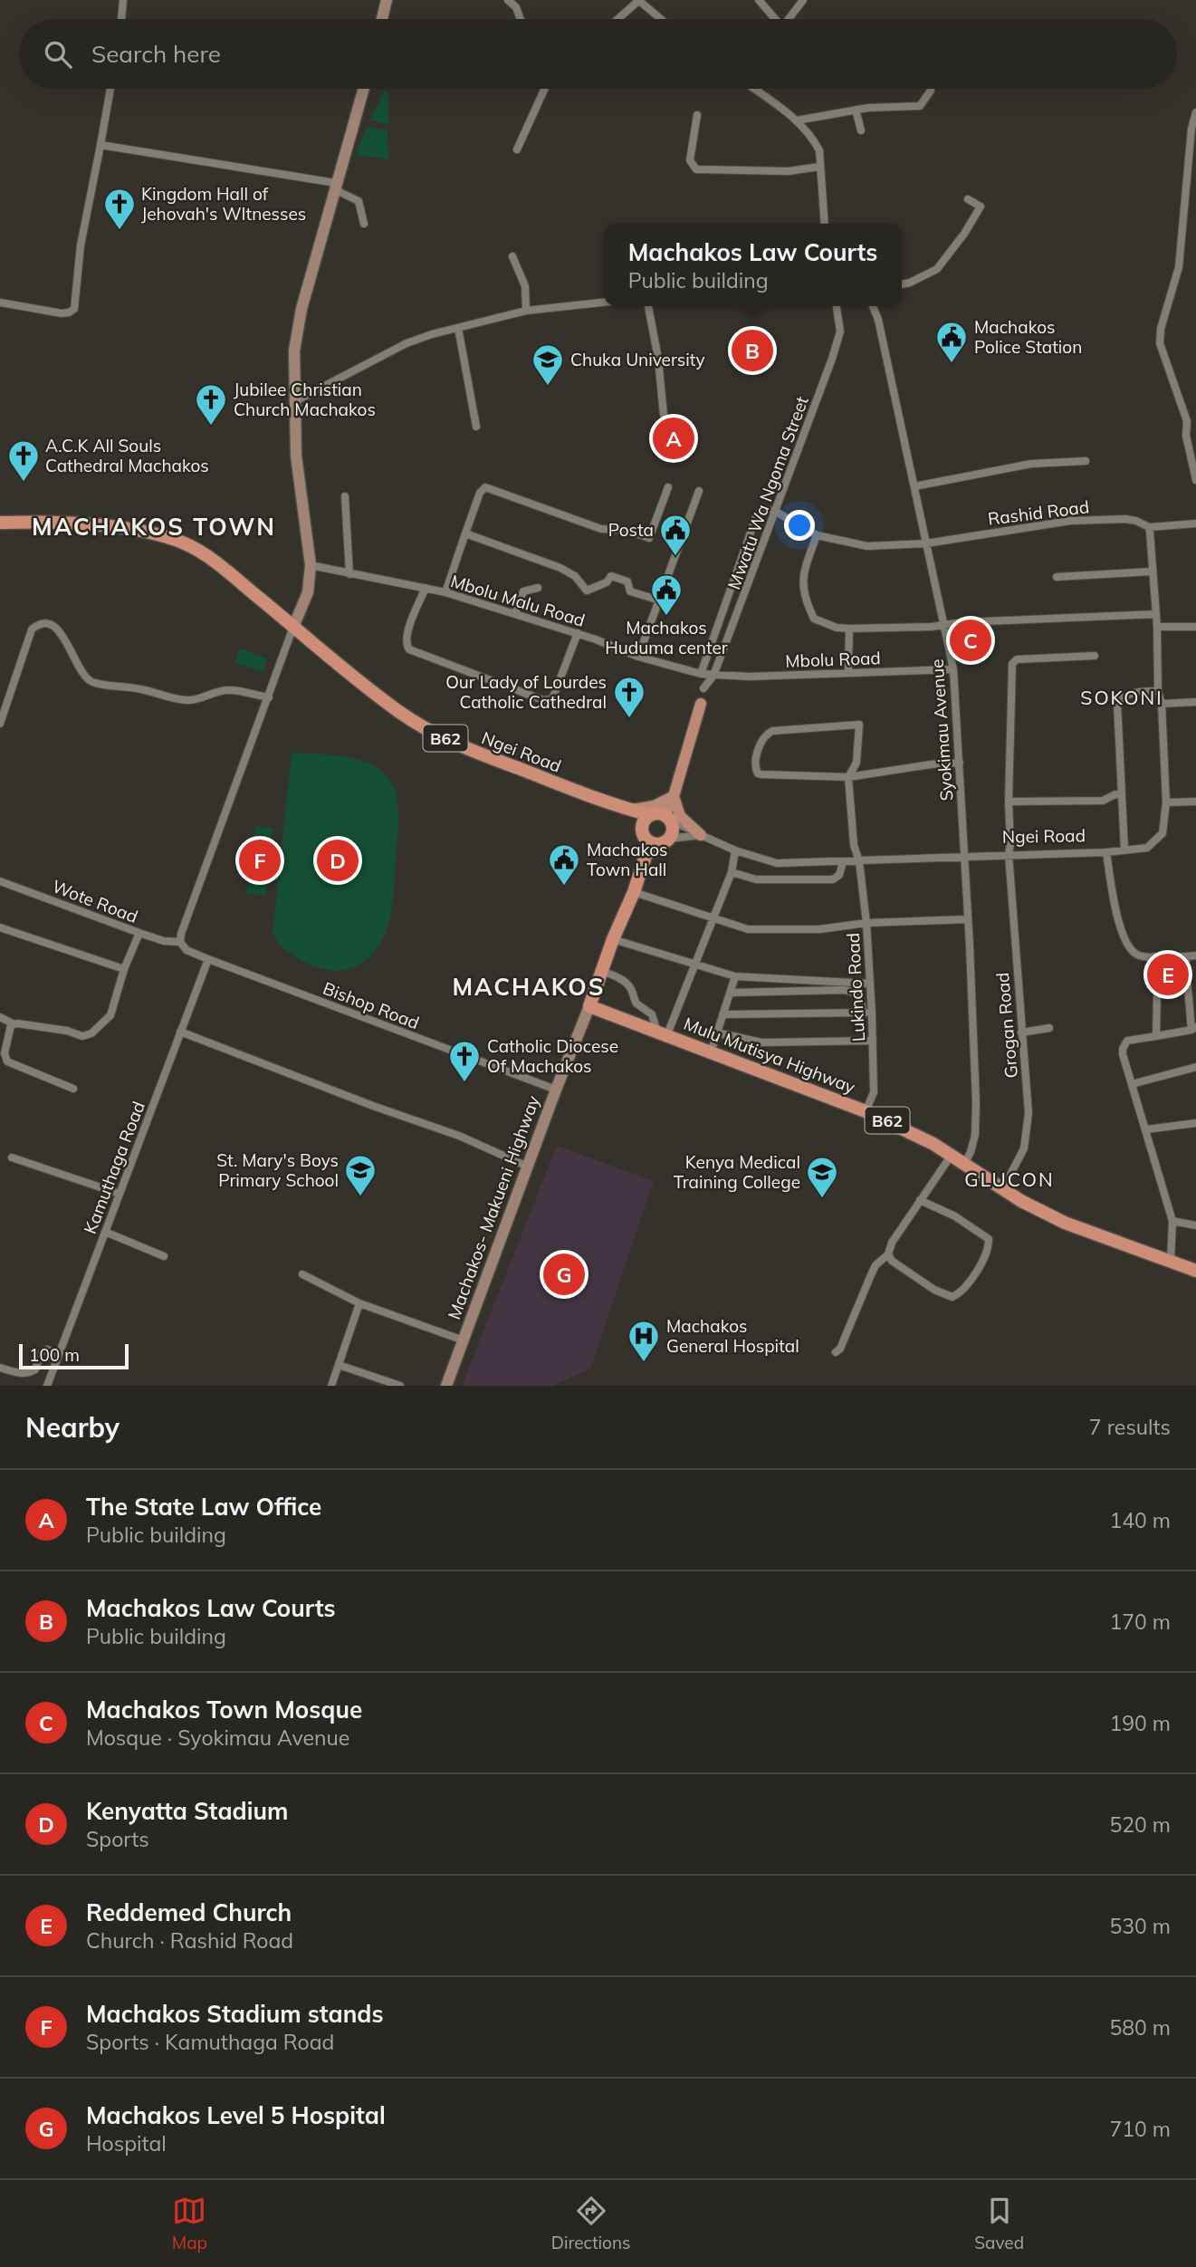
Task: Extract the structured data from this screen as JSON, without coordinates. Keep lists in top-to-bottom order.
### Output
{
  "streets": {
    "highway": ["B62", "Ngei Road", "Mulu Mutisya Highway"],
    "main road": ["Machakos- Makueni Highway"],
    "street": [
      "Mwatu Wa Ngoma Street",
      "Rashid Road",
      "Mbolu Malu Road",
      "Mbolu Road",
      "Syokimau Avenue",
      "Wote Road",
      "Lukindo Road",
      "Bishop Road",
      "Grogan Road",
      "Kamuthaga Road"
    ]
  },
  "crossings": [
    ["Mwatu Wa Ngoma Street", "Rashid Road"],
    ["Mwatu Wa Ngoma Street", "Mbolu Malu Road"],
    ["Mwatu Wa Ngoma Street", "Mbolu Road"],
    ["Rashid Road", "Syokimau Avenue"],
    ["Mbolu Malu Road", "Mbolu Road"],
    ["Mbolu Road", "Syokimau Avenue"],
    ["Syokimau Avenue", "Ngei Road"],
    ["Syokimau Avenue", "Mulu Mutisya Highway"],
    ["B62", "Ngei Road"],
    ["B62", "Mulu Mutisya Highway"],
    ["Ngei Road", "Lukindo Road"],
    ["Ngei Road", "Grogan Road"],
    ["Wote Road", "Bishop Road"],
    ["Lukindo Road", "Mulu Mutisya Highway"],
    ["Bishop Road", "Kamuthaga Road"],
    ["Bishop Road", "Machakos- Makueni Highway"],
    ["Grogan Road", "Mulu Mutisya Highway"],
    ["Mulu Mutisya Highway", "Machakos- Makueni Highway"]
  ],
  "districts": [
    "MACHAKOS TOWN",
    "SOKONI",
    "MACHAKOS",
    "GLUCON"
  ],
  "places": {
    "church": [
      "Kingdom Hall of Jehovah's WItnesses",
      "Jubilee Christian Church Machakos",
      "A.C.K All Souls Cathedral Machakos",
      "Our Lady of Lourdes Catholic Cathedral",
      "Catholic Diocese Of Machakos"
    ],
    "public building": [
      "Machakos Police Station",
      "Posta",
      "Machakos Huduma center",
      "Machakos Town Hall"
    ],
    "school or university": ["Chuka University", "St. Mary's Boys Primary School", "Kenya Medical Training College"],
    "hospital": ["Machakos General Hospital"]
  },
  "scale_bar": "100 m",
  "page": {
    "search": "Search here",
    "popup": ["Machakos Law Courts", "Public building"],
    "pins": [
      "B",
      "A",
      "C",
      "D",
      "F",
      "E",
      "G"
    ],
    "scale": "100 m",
    "heading": ["Nearby", "7 results"],
    "list": [
      {
        "mark": "A",
        "name": "The State Law Office",
        "note": "Public building",
        "value": "140 m"
      },
      {
        "mark": "B",
        "name": "Machakos Law Courts",
        "note": "Public building",
        "value": "170 m"
      },
      {
        "mark": "C",
        "name": "Machakos Town Mosque",
        "note": "Mosque · Syokimau Avenue",
        "value": "190 m"
      },
      {
        "mark": "D",
        "name": "Kenyatta Stadium",
        "note": "Sports",
        "value": "520 m"
      },
      {
        "mark": "E",
        "name": "Reddemed Church",
        "note": "Church · Rashid Road",
        "value": "530 m"
      },
      {
        "mark": "F",
        "name": "Machakos Stadium stands",
        "note": "Sports · Kamuthaga Road",
        "value": "580 m"
      },
      {
        "mark": "G",
        "name": "Machakos Level 5 Hospital",
        "note": "Hospital",
        "value": "710 m"
      }
    ],
    "nav": ["Map", "Directions", "Saved"]
  }
}
